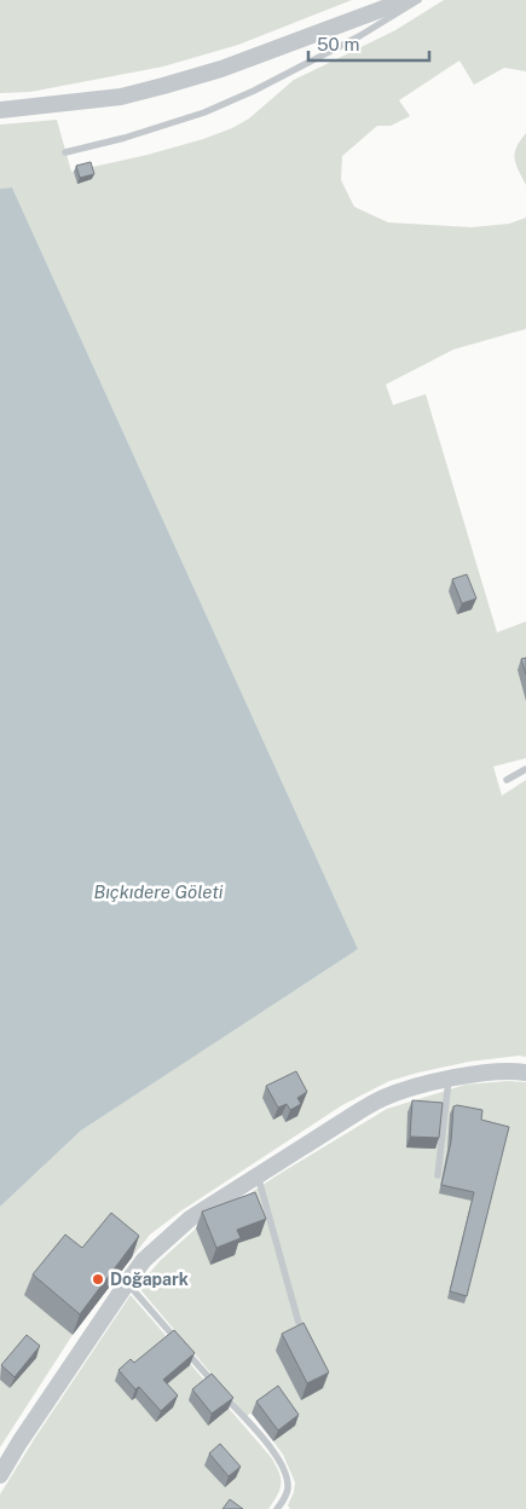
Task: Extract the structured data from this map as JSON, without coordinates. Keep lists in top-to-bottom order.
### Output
{
  "water": ["Bıçkıdere Göleti"],
  "places": ["Doğapark"],
  "scale_bar": "50 m"
}
